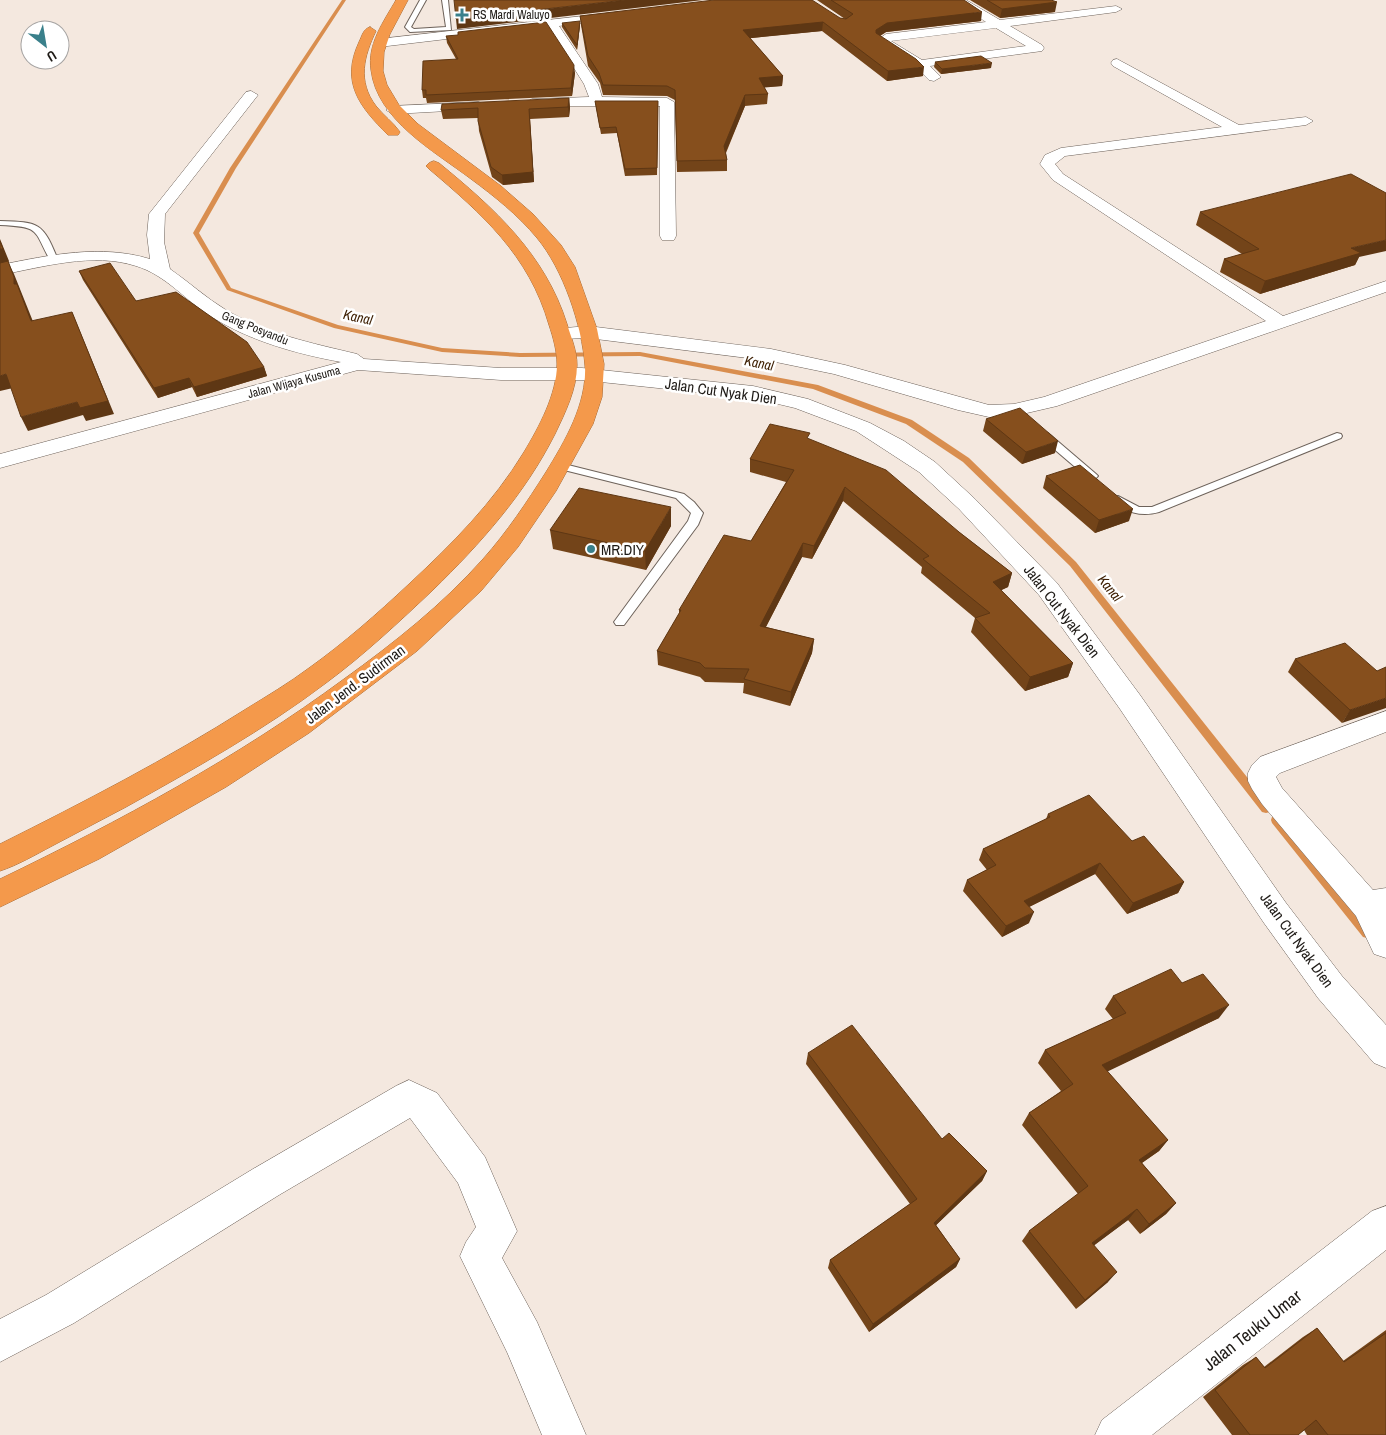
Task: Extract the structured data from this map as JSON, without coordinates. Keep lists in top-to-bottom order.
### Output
{
  "streets": {
    "highway": ["Jalan Jend. Sudirman"],
    "street": [
      "Gang Posyandu",
      "Jalan Wijaya Kusuma",
      "Jalan Cut Nyak Dien",
      "Jalan Teuku Umar"
    ]
  },
  "crossings": [
    ["Gang Posyandu", "Jalan Wijaya Kusuma"],
    ["Jalan Wijaya Kusuma", "Jalan Cut Nyak Dien"],
    ["Jalan Wijaya Kusuma", "Jalan Jend. Sudirman"],
    ["Jalan Cut Nyak Dien", "Jalan Jend. Sudirman"]
  ],
  "water": ["Kanal"],
  "places": {
    "health": ["RS Mardi Waluyo"],
    "other": ["MR.DIY"]
  },
  "north": "bottom right"
}
